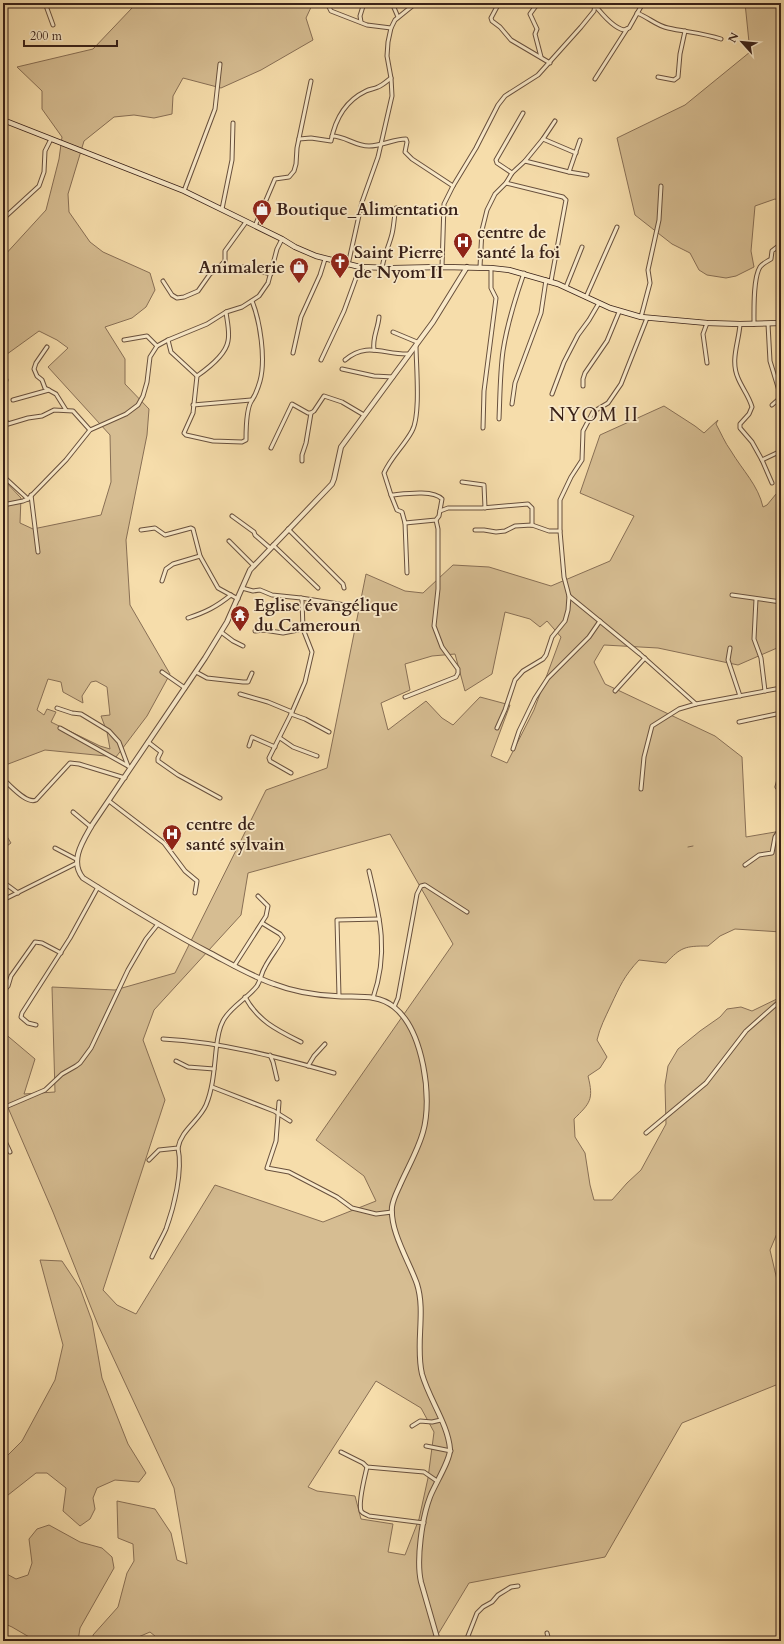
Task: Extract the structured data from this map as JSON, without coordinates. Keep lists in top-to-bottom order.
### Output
{
  "districts": ["NYOM II"],
  "places": {
    "shop": ["Boutique_Alimentation", "Animalerie"],
    "hospital": ["centre de santé la foi", "centre de santé sylvain"],
    "church": ["Saint Pierre de Nyom II"],
    "temple": ["Eglise évangélique du Cameroun"]
  },
  "scale_bar": "200 m",
  "north": "top left"
}
